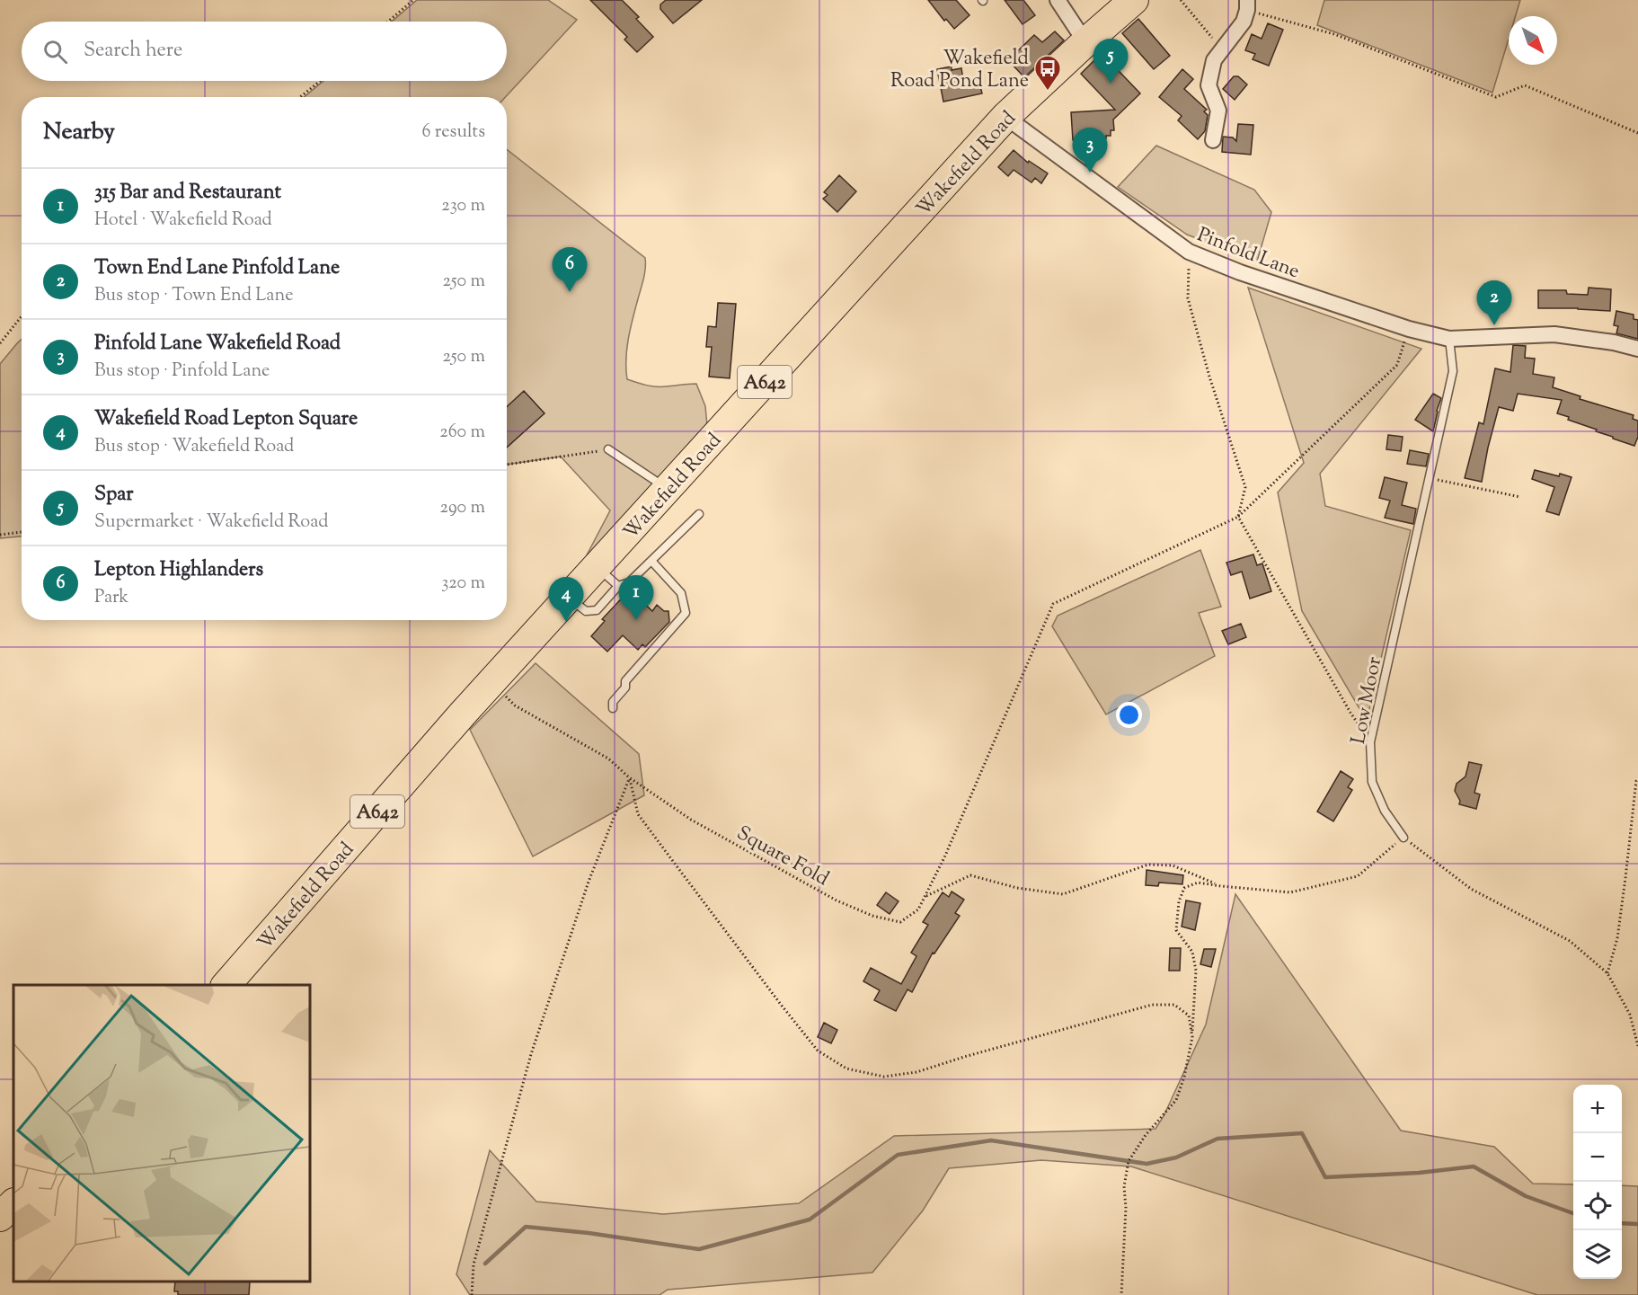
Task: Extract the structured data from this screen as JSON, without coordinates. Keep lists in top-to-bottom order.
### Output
{
  "streets": {
    "highway": ["Wakefield Road", "A642"],
    "street": ["Pinfold Lane"],
    "lane": ["Low Moor"],
    "path": ["Square Fold"]
  },
  "crossings": [
    ["Wakefield Road", "Pinfold Lane"],
    ["Wakefield Road", "Square Fold"],
    ["Pinfold Lane", "Low Moor"],
    ["Pinfold Lane", "Square Fold"]
  ],
  "places": {
    "bus stop": ["Wakefield Road Pond Lane"]
  },
  "north": "bottom right",
  "page": {
    "search": "Search here",
    "pins": [
      "5",
      "3",
      "6",
      "2",
      "1",
      "4"
    ],
    "heading": ["Nearby", "6 results"],
    "list": [
      {
        "mark": "1",
        "name": "315 Bar and Restaurant",
        "note": "Hotel · Wakefield Road",
        "value": "230 m"
      },
      {
        "mark": "2",
        "name": "Town End Lane Pinfold Lane",
        "note": "Bus stop · Town End Lane",
        "value": "250 m"
      },
      {
        "mark": "3",
        "name": "Pinfold Lane Wakefield Road",
        "note": "Bus stop · Pinfold Lane",
        "value": "250 m"
      },
      {
        "mark": "4",
        "name": "Wakefield Road Lepton Square",
        "note": "Bus stop · Wakefield Road",
        "value": "260 m"
      },
      {
        "mark": "5",
        "name": "Spar",
        "note": "Supermarket · Wakefield Road",
        "value": "290 m"
      },
      {
        "mark": "6",
        "name": "Lepton Highlanders",
        "note": "Park",
        "value": "320 m"
      }
    ],
    "map_buttons": ["+", "−"]
  }
}
